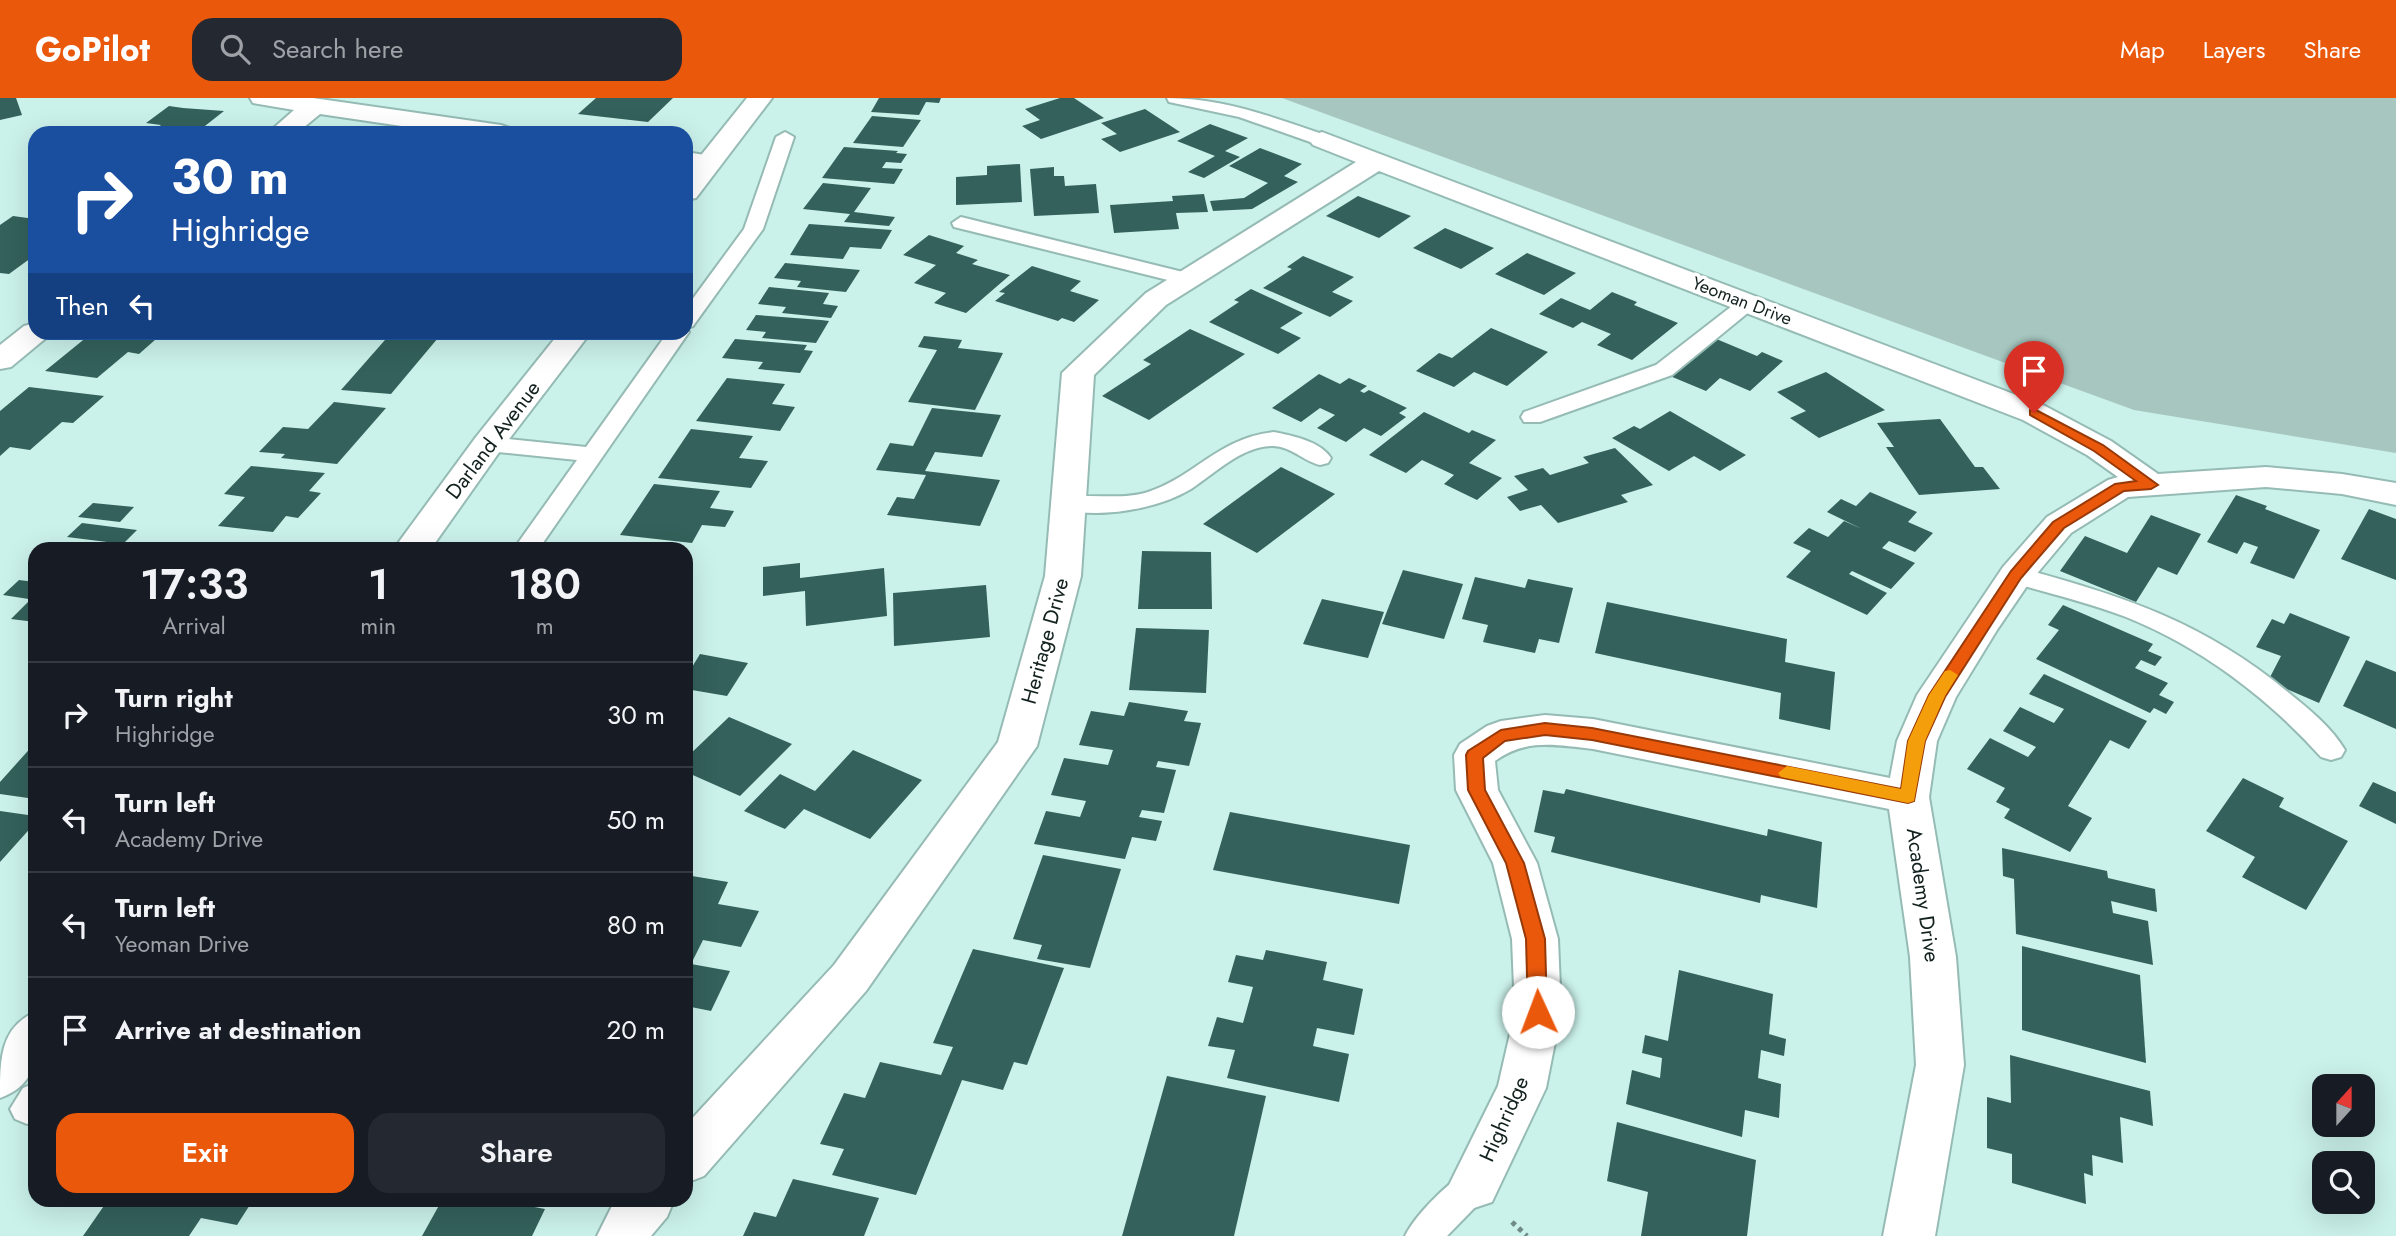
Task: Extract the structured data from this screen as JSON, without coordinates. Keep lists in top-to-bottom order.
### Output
{
  "streets": {
    "street": [
      "Yeoman Drive",
      "Darland Avenue",
      "Heritage Drive",
      "Academy Drive",
      "Highridge"
    ]
  },
  "crossings": [
    ["Yeoman Drive", "Heritage Drive"],
    ["Yeoman Drive", "Academy Drive"],
    ["Academy Drive", "Highridge"]
  ],
  "north": "top",
  "page": {
    "header": "GoPilot",
    "search": "Search here",
    "nav": ["Map", "Layers", "Share"],
    "turn": ["30 m", "Highridge"],
    "then": "Then",
    "eta": [
      "17:33",
      "Arrival",
      "1",
      "min",
      "180",
      "m"
    ],
    "list": [
      {
        "name": "Turn right",
        "note": "Highridge",
        "value": "30 m"
      },
      {
        "name": "Turn left",
        "note": "Academy Drive",
        "value": "50 m"
      },
      {
        "name": "Turn left",
        "note": "Yeoman Drive",
        "value": "80 m"
      },
      {
        "name": "Arrive at destination",
        "value": "20 m"
      }
    ],
    "buttons": ["Exit", "Share"]
  }
}
